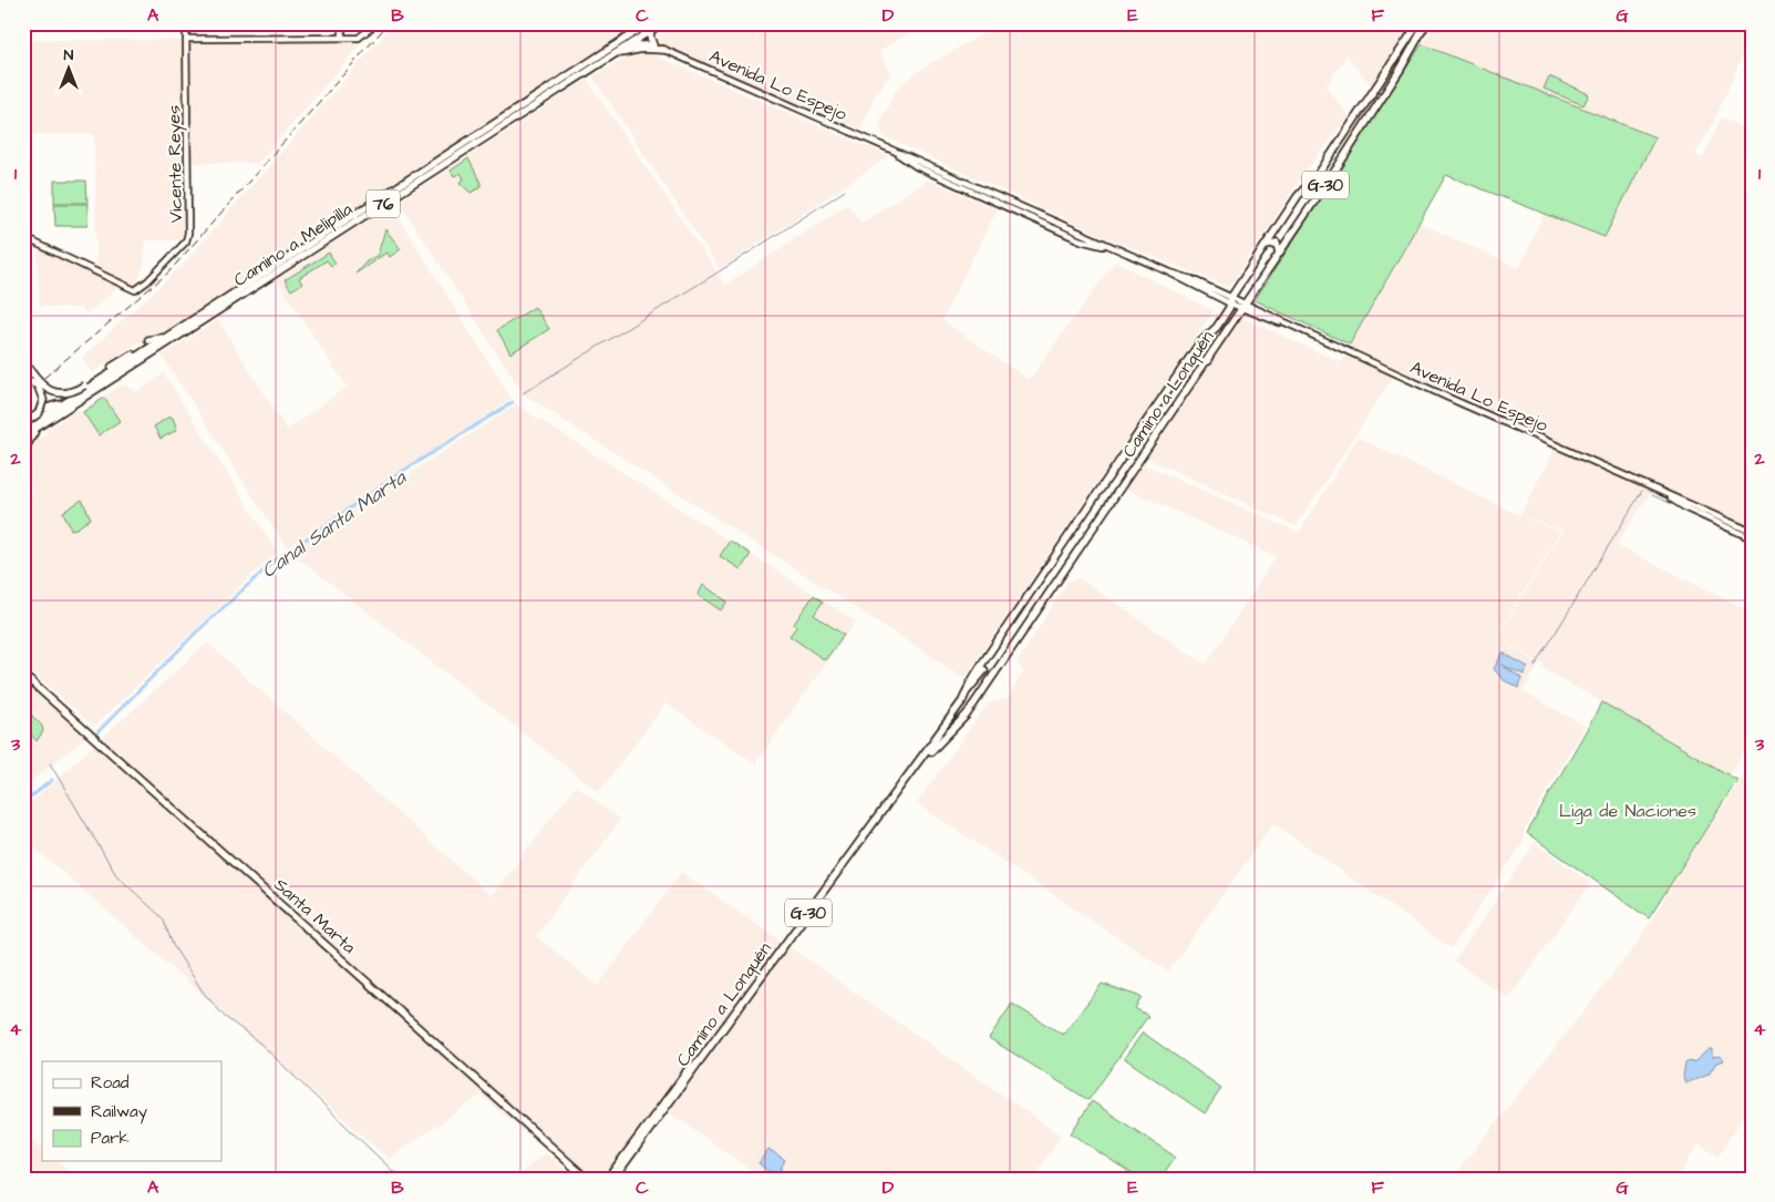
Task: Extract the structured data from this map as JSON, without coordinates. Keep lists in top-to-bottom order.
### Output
{
  "streets": {
    "main road": [
      "Avenida Lo Espejo",
      "Vicente Reyes",
      "G-30",
      "76",
      "Camino a Melipilla",
      "Camino a Lonquén",
      "Santa Marta"
    ]
  },
  "crossings": [
    ["Avenida Lo Espejo", "Camino a Lonquén"]
  ],
  "water": ["Canal Santa Marta"],
  "parks": ["Liga de Naciones"],
  "legend": ["Road", "Railway", "Park"],
  "north": "top",
  "grid": {
    "columns": [
      "A",
      "B",
      "C",
      "D",
      "E",
      "F",
      "G"
    ],
    "rows": [
      "1",
      "2",
      "3",
      "4"
    ]
  }
}
